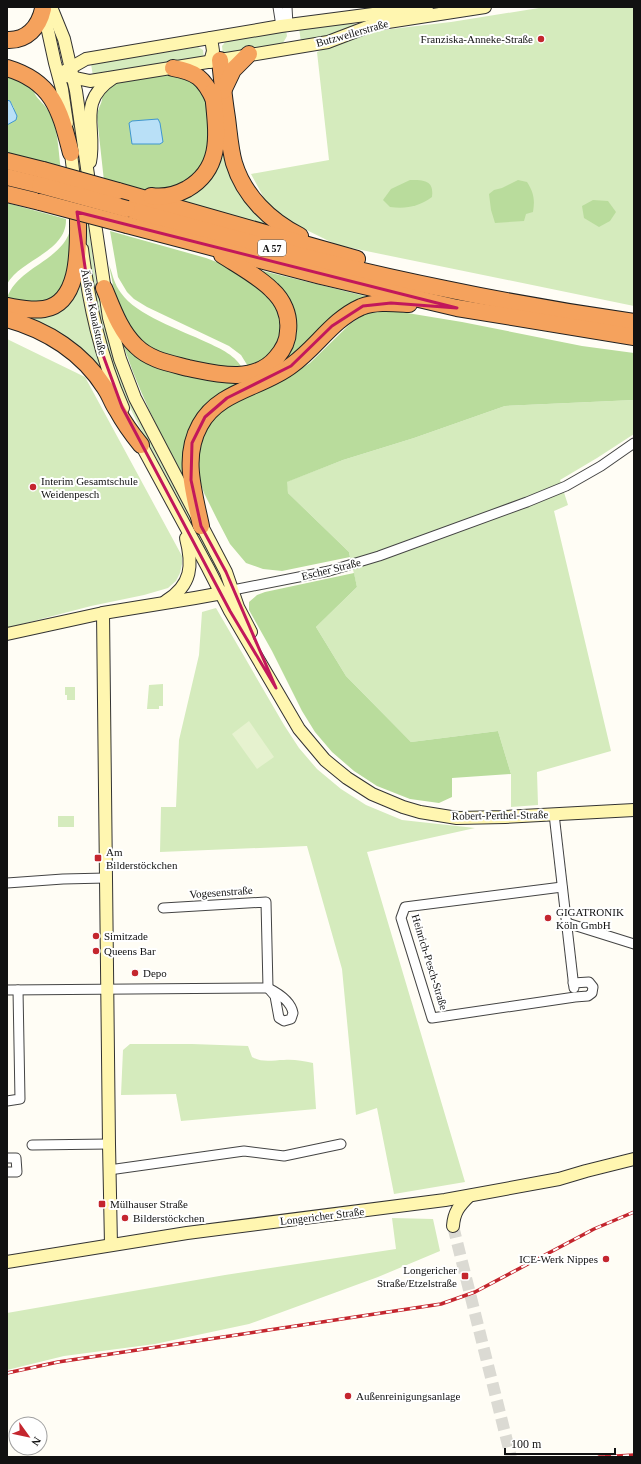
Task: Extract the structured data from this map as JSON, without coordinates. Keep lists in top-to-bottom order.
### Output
{
  "streets": {
    "highway": ["A 57"],
    "street": [
      "Butzweilerstraße",
      "Äußere Kanalstraße",
      "Escher Straße",
      "Robert-Perthel-Straße",
      "Vogesenstraße",
      "Heinrich-Pesch-Straße",
      "Longericher Straße"
    ]
  },
  "crossings": [
    ["Butzweilerstraße", "Äußere Kanalstraße"],
    ["Äußere Kanalstraße", "Escher Straße"],
    ["Äußere Kanalstraße", "Robert-Perthel-Straße"],
    ["Escher Straße", "Robert-Perthel-Straße"]
  ],
  "places": {
    "other": [
      "Franziska-Anneke-Straße",
      "Interim Gesamtschule Weidenpesch",
      "GIGATRONIK Köln GmbH",
      "Simitzade",
      "Queens Bar",
      "Depo",
      "Bilderstöckchen",
      "ICE-Werk Nippes",
      "Außenreinigungsanlage"
    ],
    "transit": ["Am Bilderstöckchen", "Mülhauser Straße", "Longericher Straße/Etzelstraße"]
  },
  "scale_bar": "100 m",
  "north": "bottom right"
}
